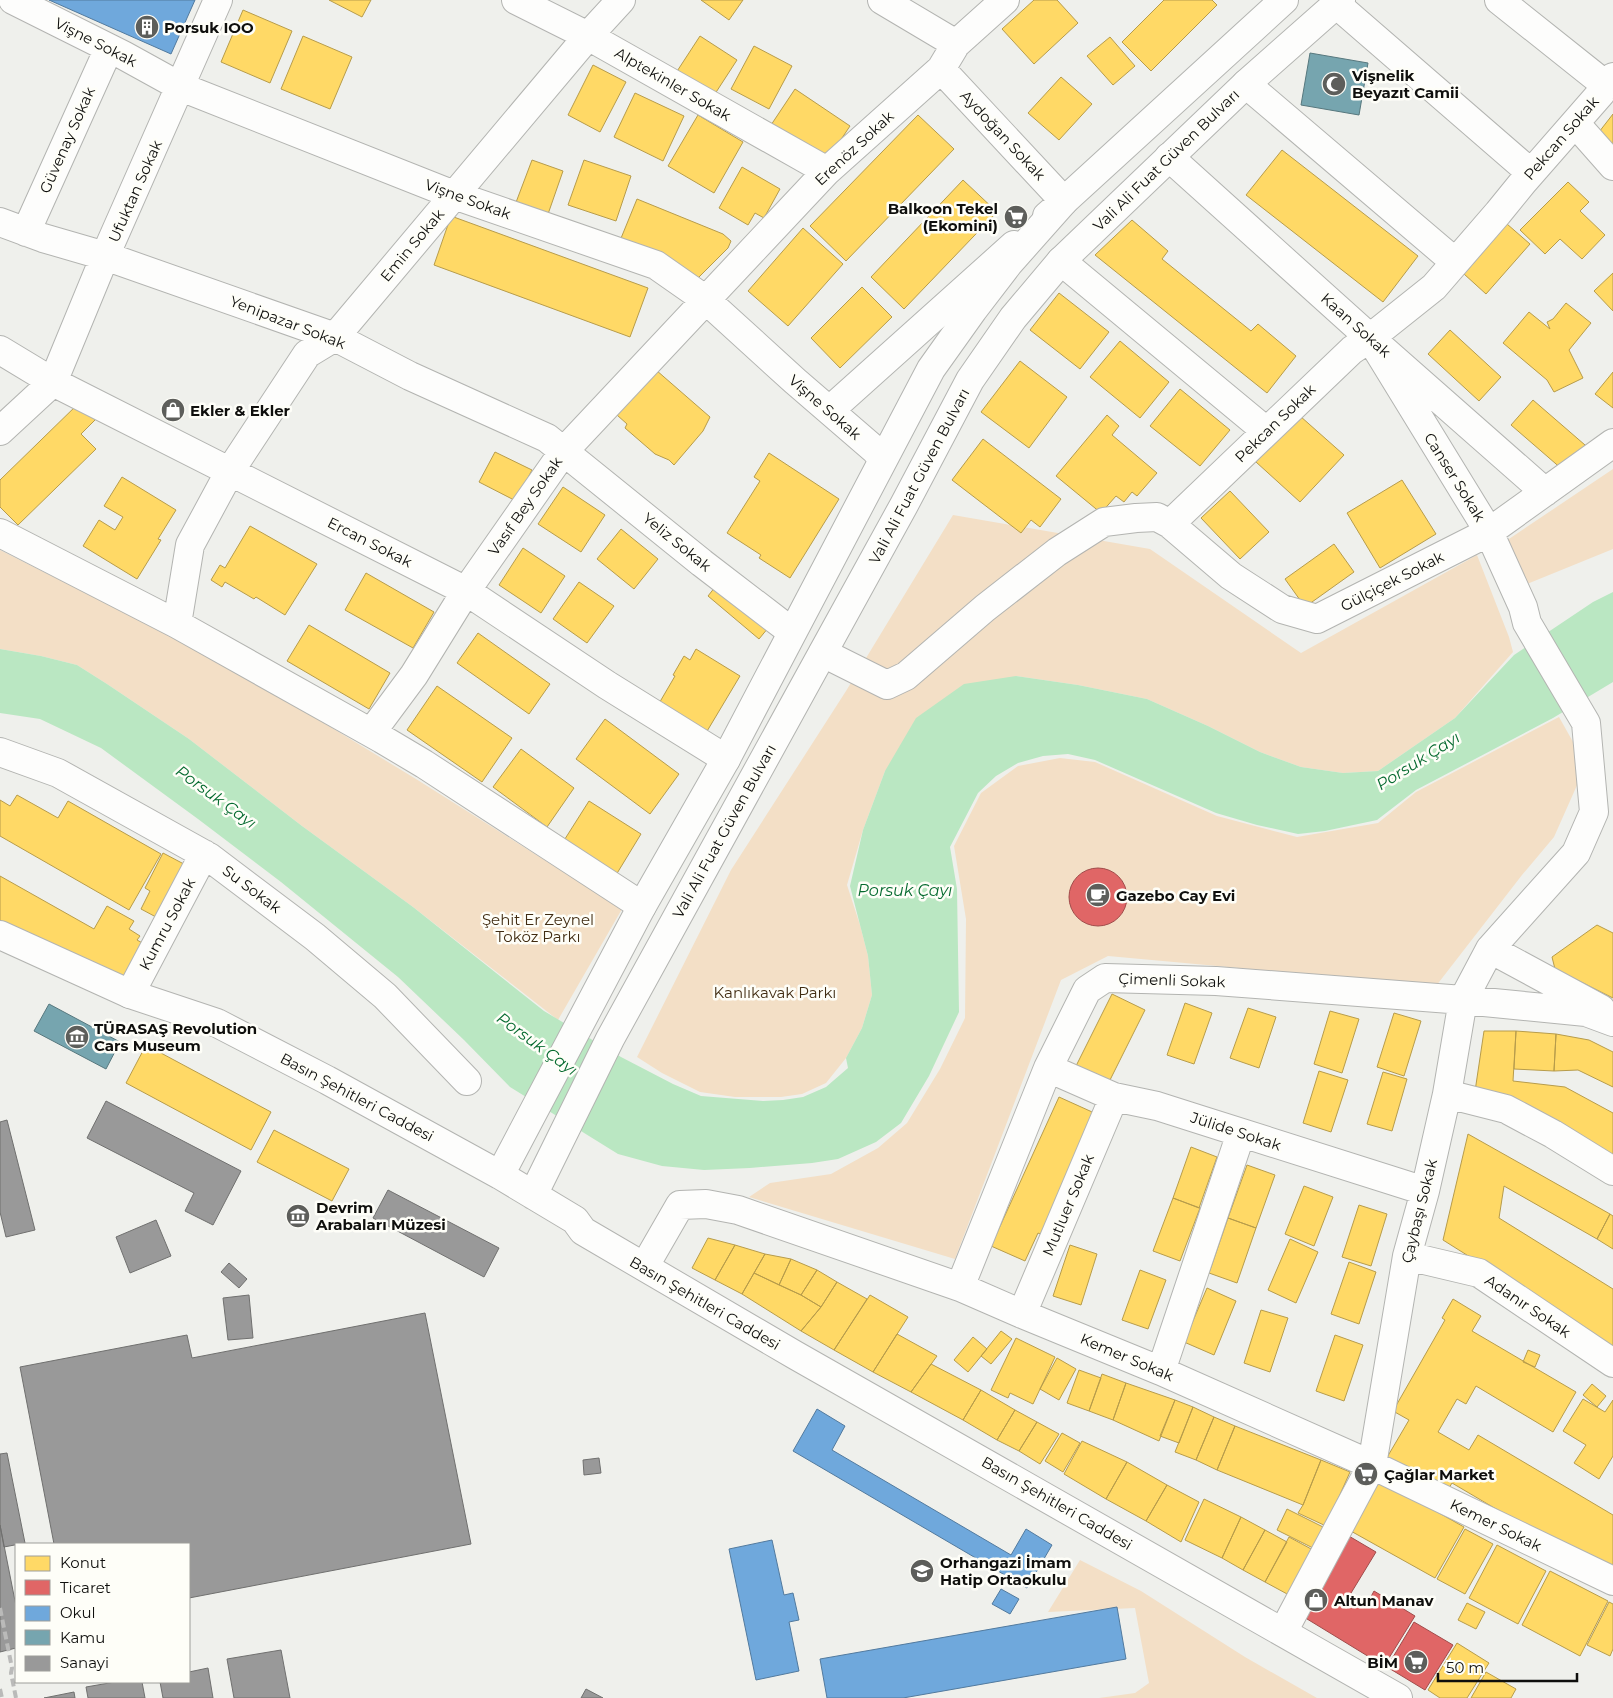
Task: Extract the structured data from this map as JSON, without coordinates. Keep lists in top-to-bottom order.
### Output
{
  "streets": {
    "street": [
      "Vişne Sokak",
      "Alptekinler Sokak",
      "Aydoğan Sokak",
      "Pekcan Sokak",
      "Güvenay Sokak",
      "Erenöz Sokak",
      "Vali Ali Fuat Güven Bulvarı",
      "Ufuktan Sokak",
      "Emin Sokak",
      "Yenipazar Sokak",
      "Kaan Sokak",
      "Canser Sokak",
      "Vasıf Bey Sokak",
      "Ercan Sokak",
      "Yeliz Sokak",
      "Gülçiçek Sokak",
      "Su Sokak",
      "Kumru Sokak",
      "Çimenli Sokak",
      "Basın Şehitleri Caddesi",
      "Jülide Sokak",
      "Mutluer Sokak",
      "Çaybaşı Sokak",
      "Adanır Sokak",
      "Kemer Sokak"
    ]
  },
  "crossings": [
    ["Vişne Sokak", "Güvenay Sokak"],
    ["Vişne Sokak", "Erenöz Sokak"],
    ["Vişne Sokak", "Ufuktan Sokak"],
    ["Vişne Sokak", "Emin Sokak"],
    ["Vişne Sokak", "Vasıf Bey Sokak"],
    ["Alptekinler Sokak", "Erenöz Sokak"],
    ["Alptekinler Sokak", "Emin Sokak"],
    ["Aydoğan Sokak", "Erenöz Sokak"],
    ["Pekcan Sokak", "Kaan Sokak"],
    ["Pekcan Sokak", "Canser Sokak"],
    ["Pekcan Sokak", "Gülçiçek Sokak"],
    ["Güvenay Sokak", "Yenipazar Sokak"],
    ["Erenöz Sokak", "Vasıf Bey Sokak"],
    ["Vali Ali Fuat Güven Bulvarı", "Kaan Sokak"],
    ["Vali Ali Fuat Güven Bulvarı", "Basın Şehitleri Caddesi"],
    ["Ufuktan Sokak", "Yenipazar Sokak"],
    ["Ufuktan Sokak", "Ercan Sokak"],
    ["Emin Sokak", "Yenipazar Sokak"],
    ["Emin Sokak", "Ercan Sokak"],
    ["Yenipazar Sokak", "Vasıf Bey Sokak"],
    ["Yenipazar Sokak", "Yeliz Sokak"],
    ["Kaan Sokak", "Canser Sokak"],
    ["Kaan Sokak", "Gülçiçek Sokak"],
    ["Canser Sokak", "Gülçiçek Sokak"],
    ["Canser Sokak", "Çaybaşı Sokak"],
    ["Vasıf Bey Sokak", "Ercan Sokak"],
    ["Vasıf Bey Sokak", "Yeliz Sokak"],
    ["Su Sokak", "Kumru Sokak"],
    ["Kumru Sokak", "Basın Şehitleri Caddesi"],
    ["Çimenli Sokak", "Jülide Sokak"],
    ["Çimenli Sokak", "Çaybaşı Sokak"],
    ["Çimenli Sokak", "Kemer Sokak"],
    ["Basın Şehitleri Caddesi", "Çaybaşı Sokak"],
    ["Jülide Sokak", "Mutluer Sokak"],
    ["Jülide Sokak", "Çaybaşı Sokak"],
    ["Mutluer Sokak", "Kemer Sokak"],
    ["Çaybaşı Sokak", "Adanır Sokak"],
    ["Çaybaşı Sokak", "Kemer Sokak"]
  ],
  "water": ["Porsuk Çayı"],
  "parks": ["Şehit Er Zeynel Toköz Parkı", "Kanlıkavak Parkı"],
  "places": {
    "building": ["Porsuk IOO"],
    "mosque": ["Vişnelik Beyazıt Camii"],
    "supermarket": ["Balkoon Tekel (Ekomini)", "Çağlar Market", "BİM"],
    "shop": ["Ekler & Ekler", "Altun Manav"],
    "cafe": ["Gazebo Cay Evi"],
    "museum": ["TÜRASAŞ Revolution Cars Museum", "Devrim Arabaları Müzesi"],
    "school or university": ["Orhangazi İmam Hatip Ortaokulu"]
  },
  "legend": [
    "Konut",
    "Ticaret",
    "Okul",
    "Kamu",
    "Sanayi"
  ],
  "scale_bar": "50 m"
}
